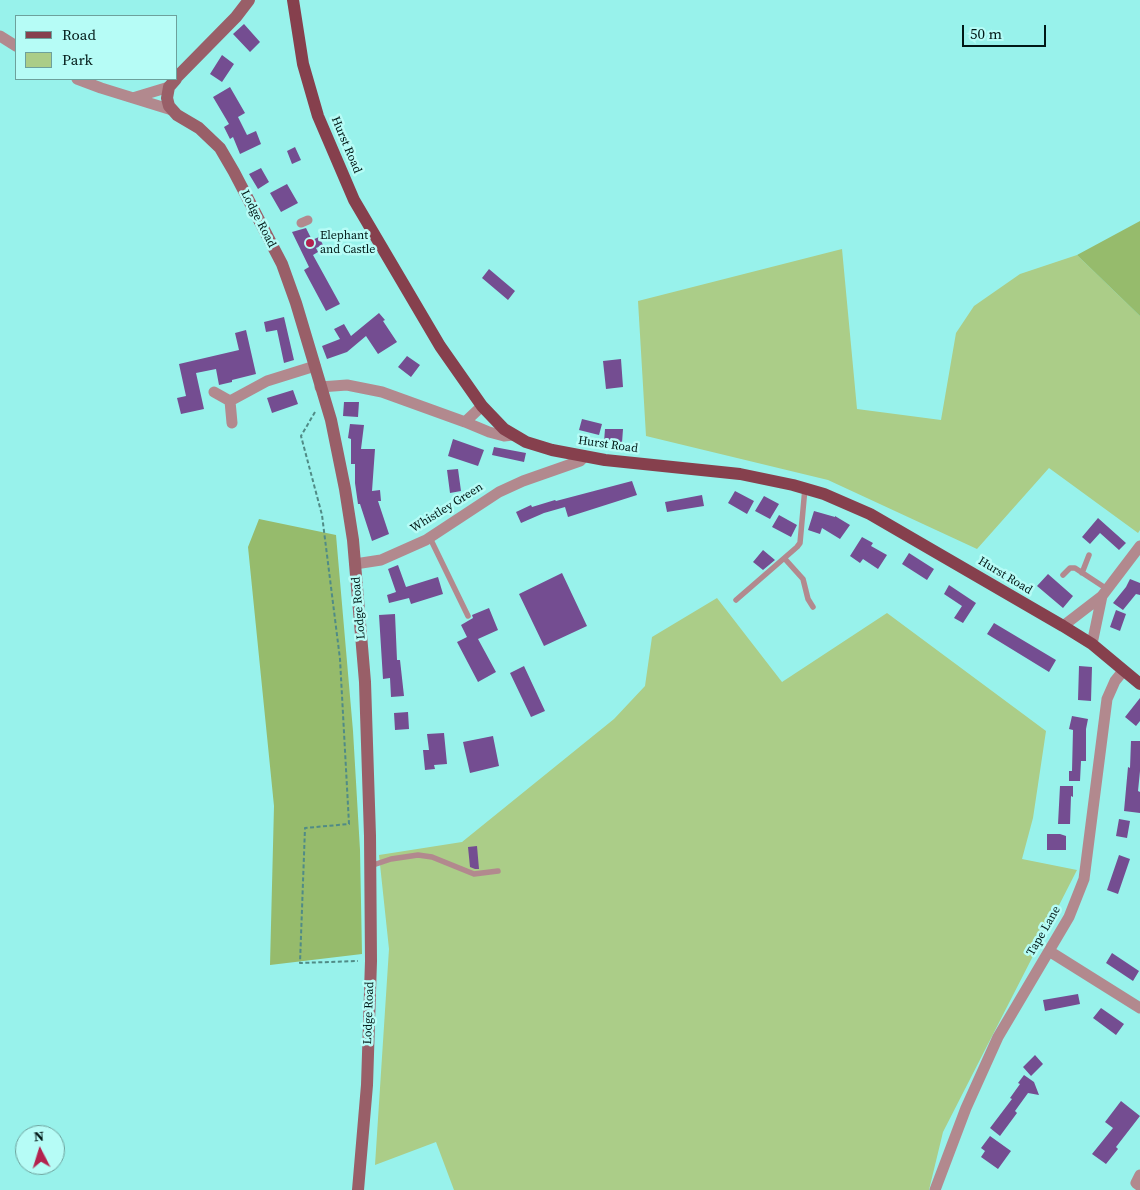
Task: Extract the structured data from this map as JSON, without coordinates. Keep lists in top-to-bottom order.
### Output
{
  "streets": {
    "main road": ["Hurst Road", "Lodge Road"],
    "street": ["Whistley Green", "Tape Lane"]
  },
  "crossings": [
    ["Hurst Road", "Whistley Green"],
    ["Hurst Road", "Tape Lane"],
    ["Lodge Road", "Whistley Green"]
  ],
  "places": ["Elephant and Castle"],
  "legend": ["Road", "Park"],
  "scale_bar": "50 m",
  "north": "top"
}
